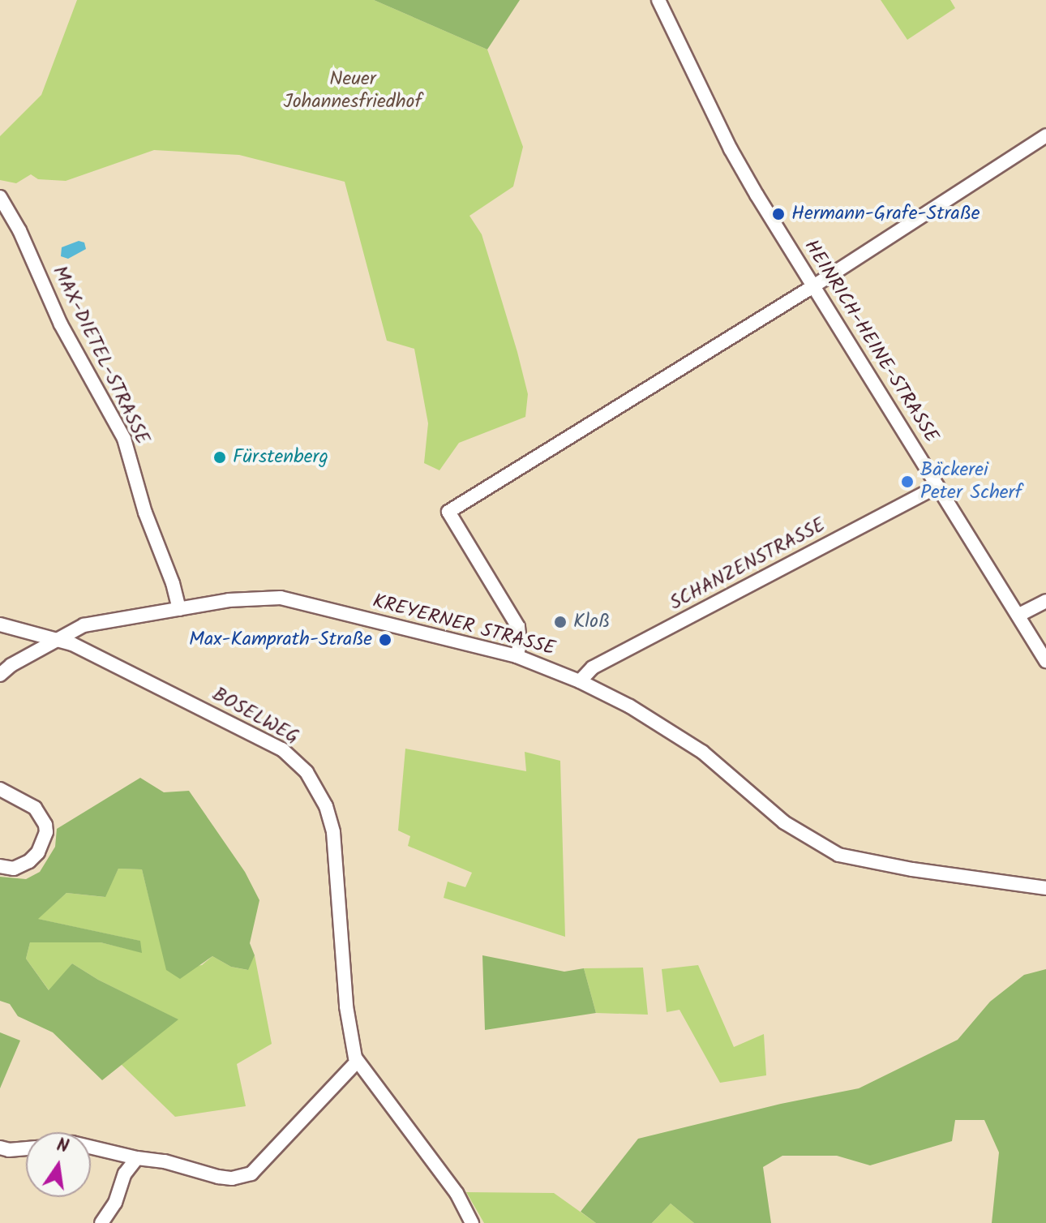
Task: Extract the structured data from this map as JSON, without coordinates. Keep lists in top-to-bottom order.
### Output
{
  "streets": {
    "street": [
      "HEINRICH-HEINE-STRASSE",
      "MAX-DIETEL-STRASSE",
      "SCHANZENSTRASSE",
      "KREYERNER STRASSE",
      "BOSELWEG"
    ]
  },
  "crossings": [
    ["HEINRICH-HEINE-STRASSE", "SCHANZENSTRASSE"],
    ["MAX-DIETEL-STRASSE", "KREYERNER STRASSE"],
    ["SCHANZENSTRASSE", "KREYERNER STRASSE"],
    ["KREYERNER STRASSE", "BOSELWEG"]
  ],
  "parks": ["Neuer Johannesfriedhof"],
  "places": [
    "Hermann-Grafe-Straße",
    "Fürstenberg",
    "Bäckerei Peter Scherf",
    "Kloß",
    "Max-Kamprath-Straße"
  ],
  "north": "top"
}
